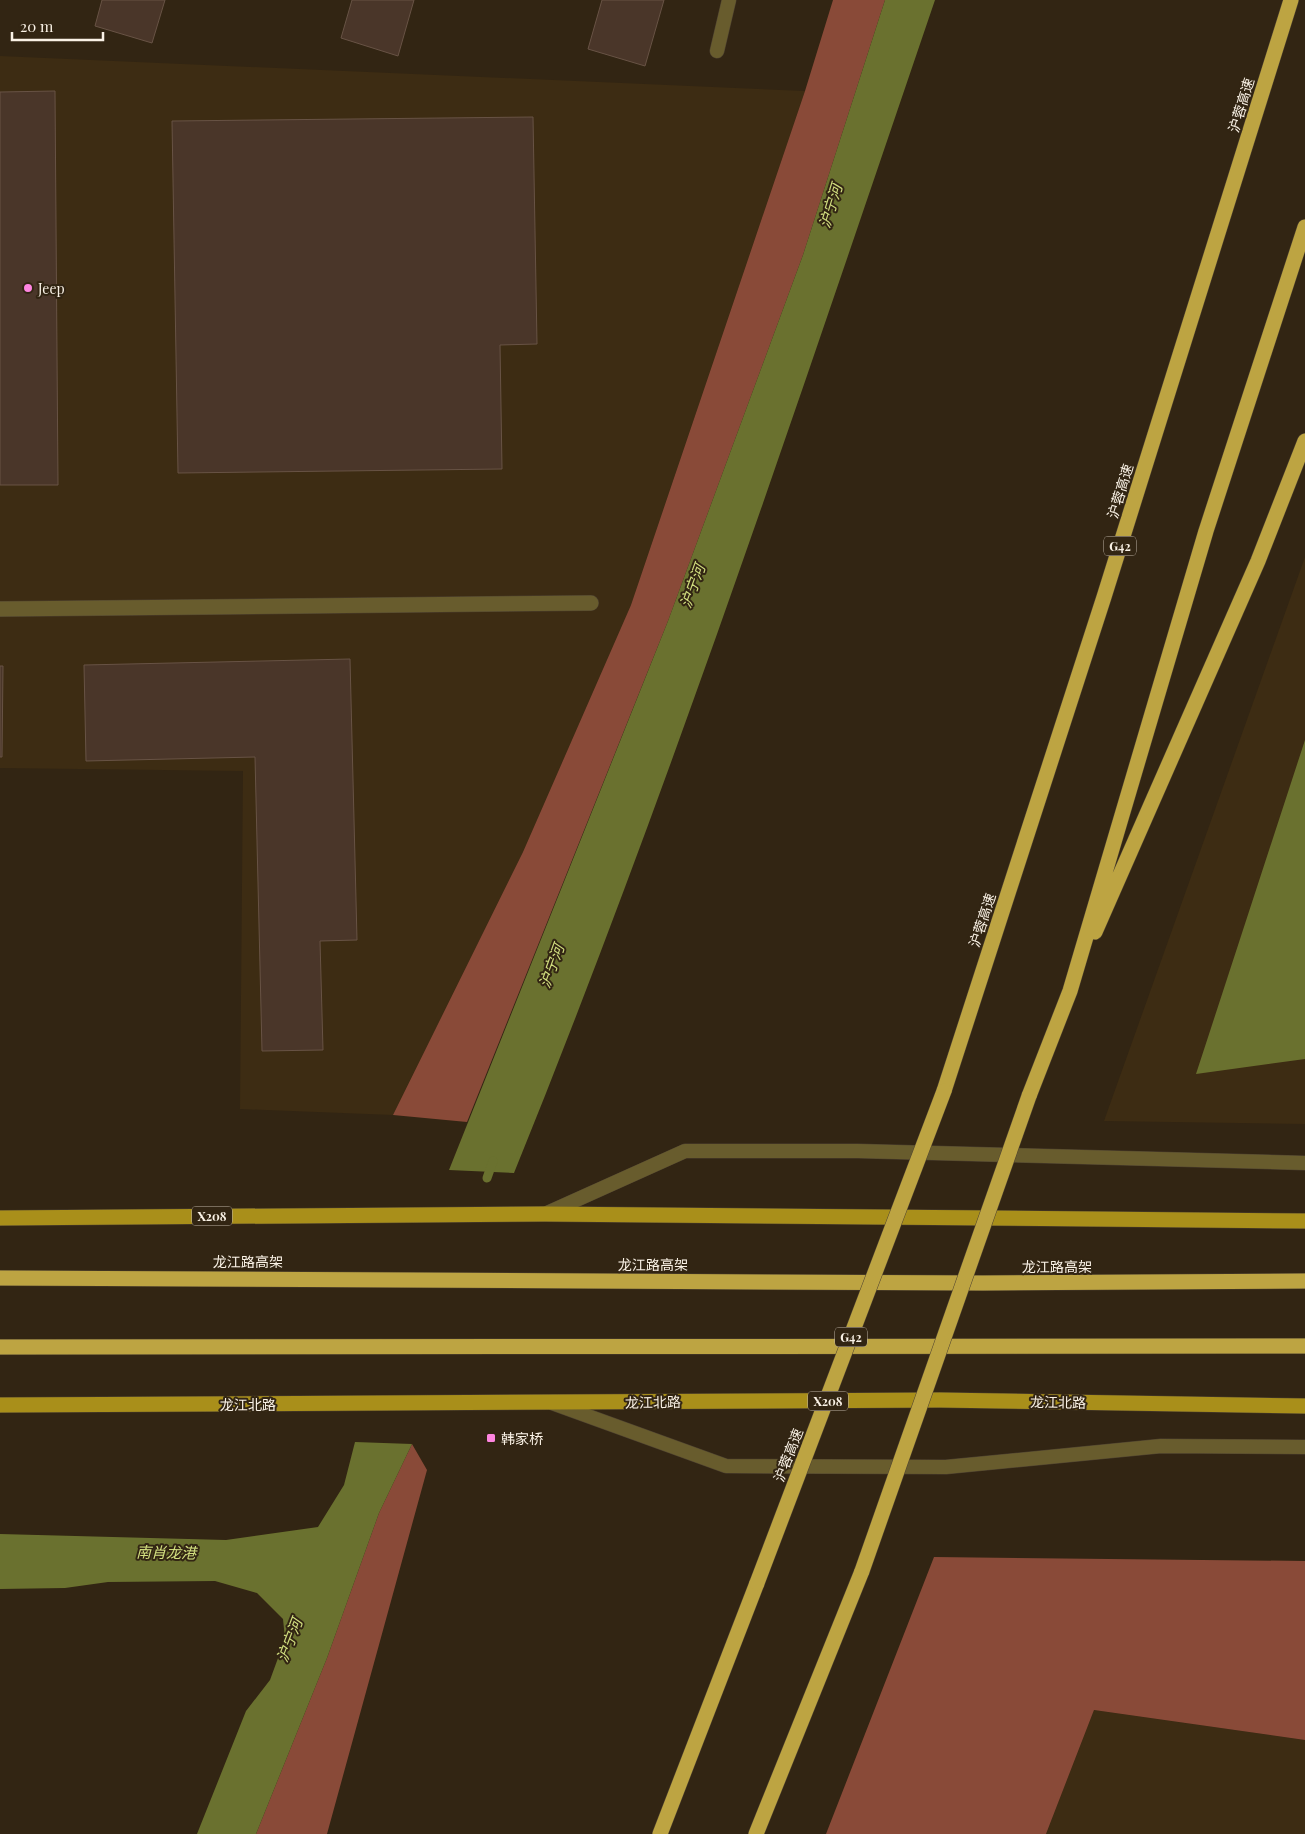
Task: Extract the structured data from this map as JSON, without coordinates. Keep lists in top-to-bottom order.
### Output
{
  "streets": {
    "highway": ["沪蓉高速", "G42", "龙江路高架"],
    "main road": ["X208", "龙江北路"]
  },
  "water": ["沪宁河", "南肖龙港"],
  "places": {
    "other": ["Jeep"],
    "transit": ["韩家桥"]
  },
  "scale_bar": "20 m"
}
